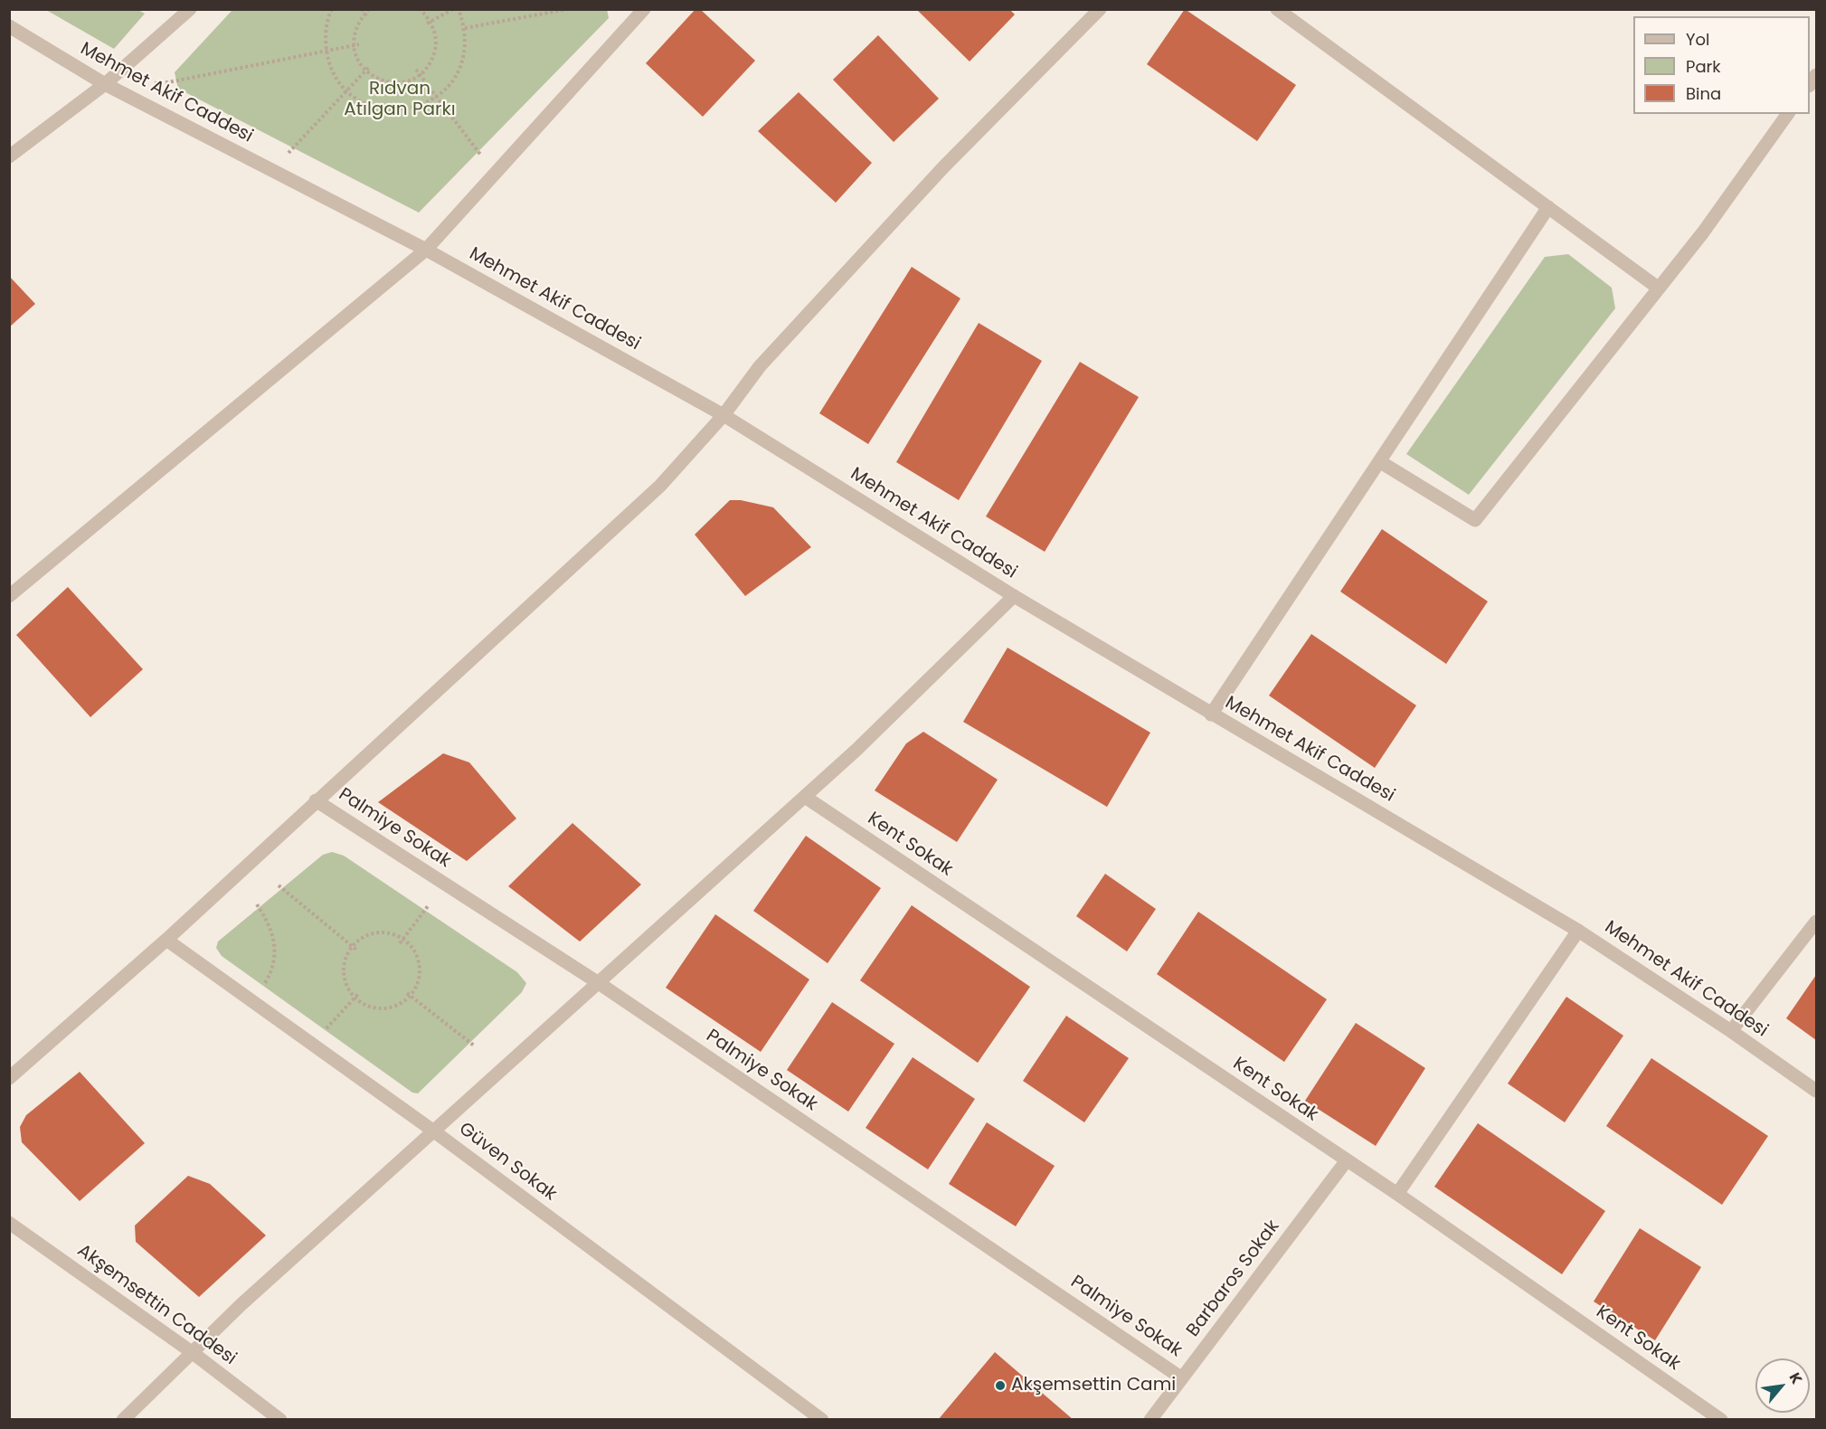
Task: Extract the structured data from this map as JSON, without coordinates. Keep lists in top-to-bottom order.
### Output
{
  "streets": {
    "street": [
      "Mehmet Akif Caddesi",
      "Palmiye Sokak",
      "Kent Sokak",
      "Güven Sokak",
      "Barbaros Sokak",
      "Akşemsettin Caddesi"
    ]
  },
  "crossings": [
    ["Palmiye Sokak", "Barbaros Sokak"],
    ["Kent Sokak", "Barbaros Sokak"]
  ],
  "parks": ["Rıdvan Atılgan Parkı"],
  "places": ["Akşemsettin Cami"],
  "legend": ["Yol", "Park", "Bina"],
  "north": "top right"
}
